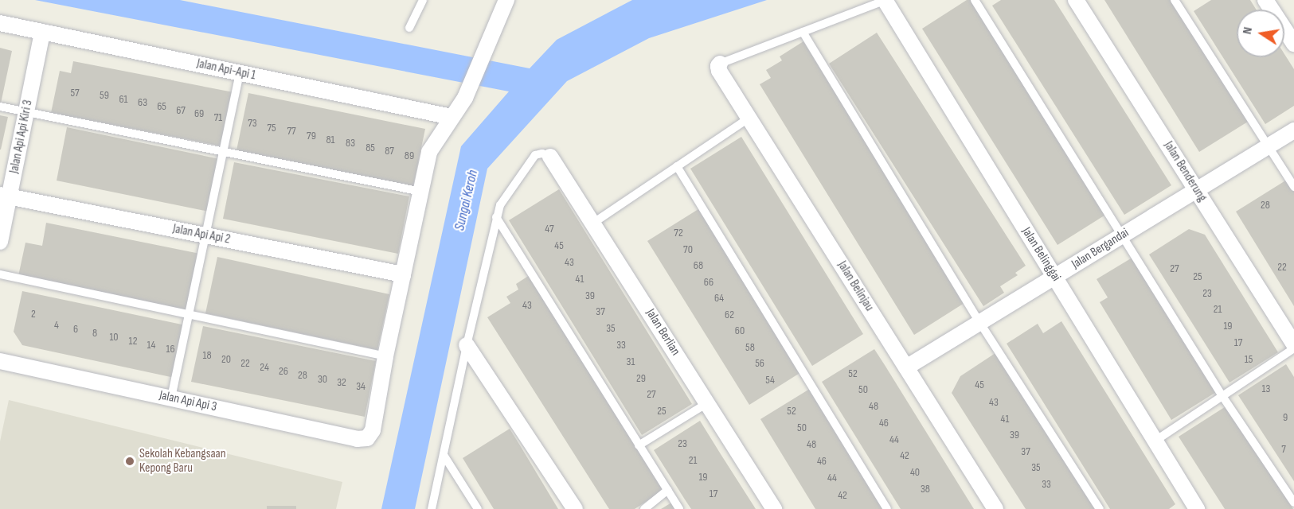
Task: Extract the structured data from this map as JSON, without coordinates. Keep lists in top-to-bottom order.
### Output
{
  "streets": {
    "street": [
      "Jalan Api-Api 1",
      "Jalan Api Api Kiri 3",
      "Jalan Benderung",
      "Jalan Api Api 2",
      "Jalan Bergandai",
      "Jalan Belinggai",
      "Jalan Belinjau",
      "Jalan Berlian",
      "Jalan Api Api 3"
    ]
  },
  "crossings": [
    ["Jalan Api-Api 1", "Jalan Api Api Kiri 3"],
    ["Jalan Api Api Kiri 3", "Jalan Api Api 2"],
    ["Jalan Benderung", "Jalan Bergandai"],
    ["Jalan Bergandai", "Jalan Belinggai"],
    ["Jalan Bergandai", "Jalan Belinjau"]
  ],
  "water": ["Sungai Keroh"],
  "places": ["Sekolah Kebangsaan Kepong Baru"],
  "house_numbers": [
    "57",
    "59",
    "61",
    "63",
    "65",
    "67",
    "69",
    "71",
    "73",
    "75",
    "77",
    "79",
    "81",
    "83",
    "85",
    "87",
    "89",
    "28",
    "47",
    "72",
    "45",
    "70",
    "43",
    "68",
    "22",
    "27",
    "25",
    "41",
    "66",
    "23",
    "39",
    "64",
    "43",
    "21",
    "37",
    "2",
    "62",
    "4",
    "19",
    "35",
    "6",
    "60",
    "8",
    "10",
    "12",
    "17",
    "14",
    "33",
    "58",
    "16",
    "18",
    "20",
    "15",
    "31",
    "22",
    "56",
    "24",
    "26",
    "52",
    "28",
    "29",
    "30",
    "54",
    "32",
    "45",
    "34",
    "13",
    "50",
    "27",
    "43",
    "48",
    "25",
    "52",
    "9",
    "41",
    "46",
    "50",
    "39",
    "44",
    "23",
    "48",
    "7",
    "37",
    "42",
    "21",
    "46",
    "35",
    "40",
    "19",
    "44",
    "33",
    "38",
    "17",
    "42"
  ],
  "north": "left"
}
